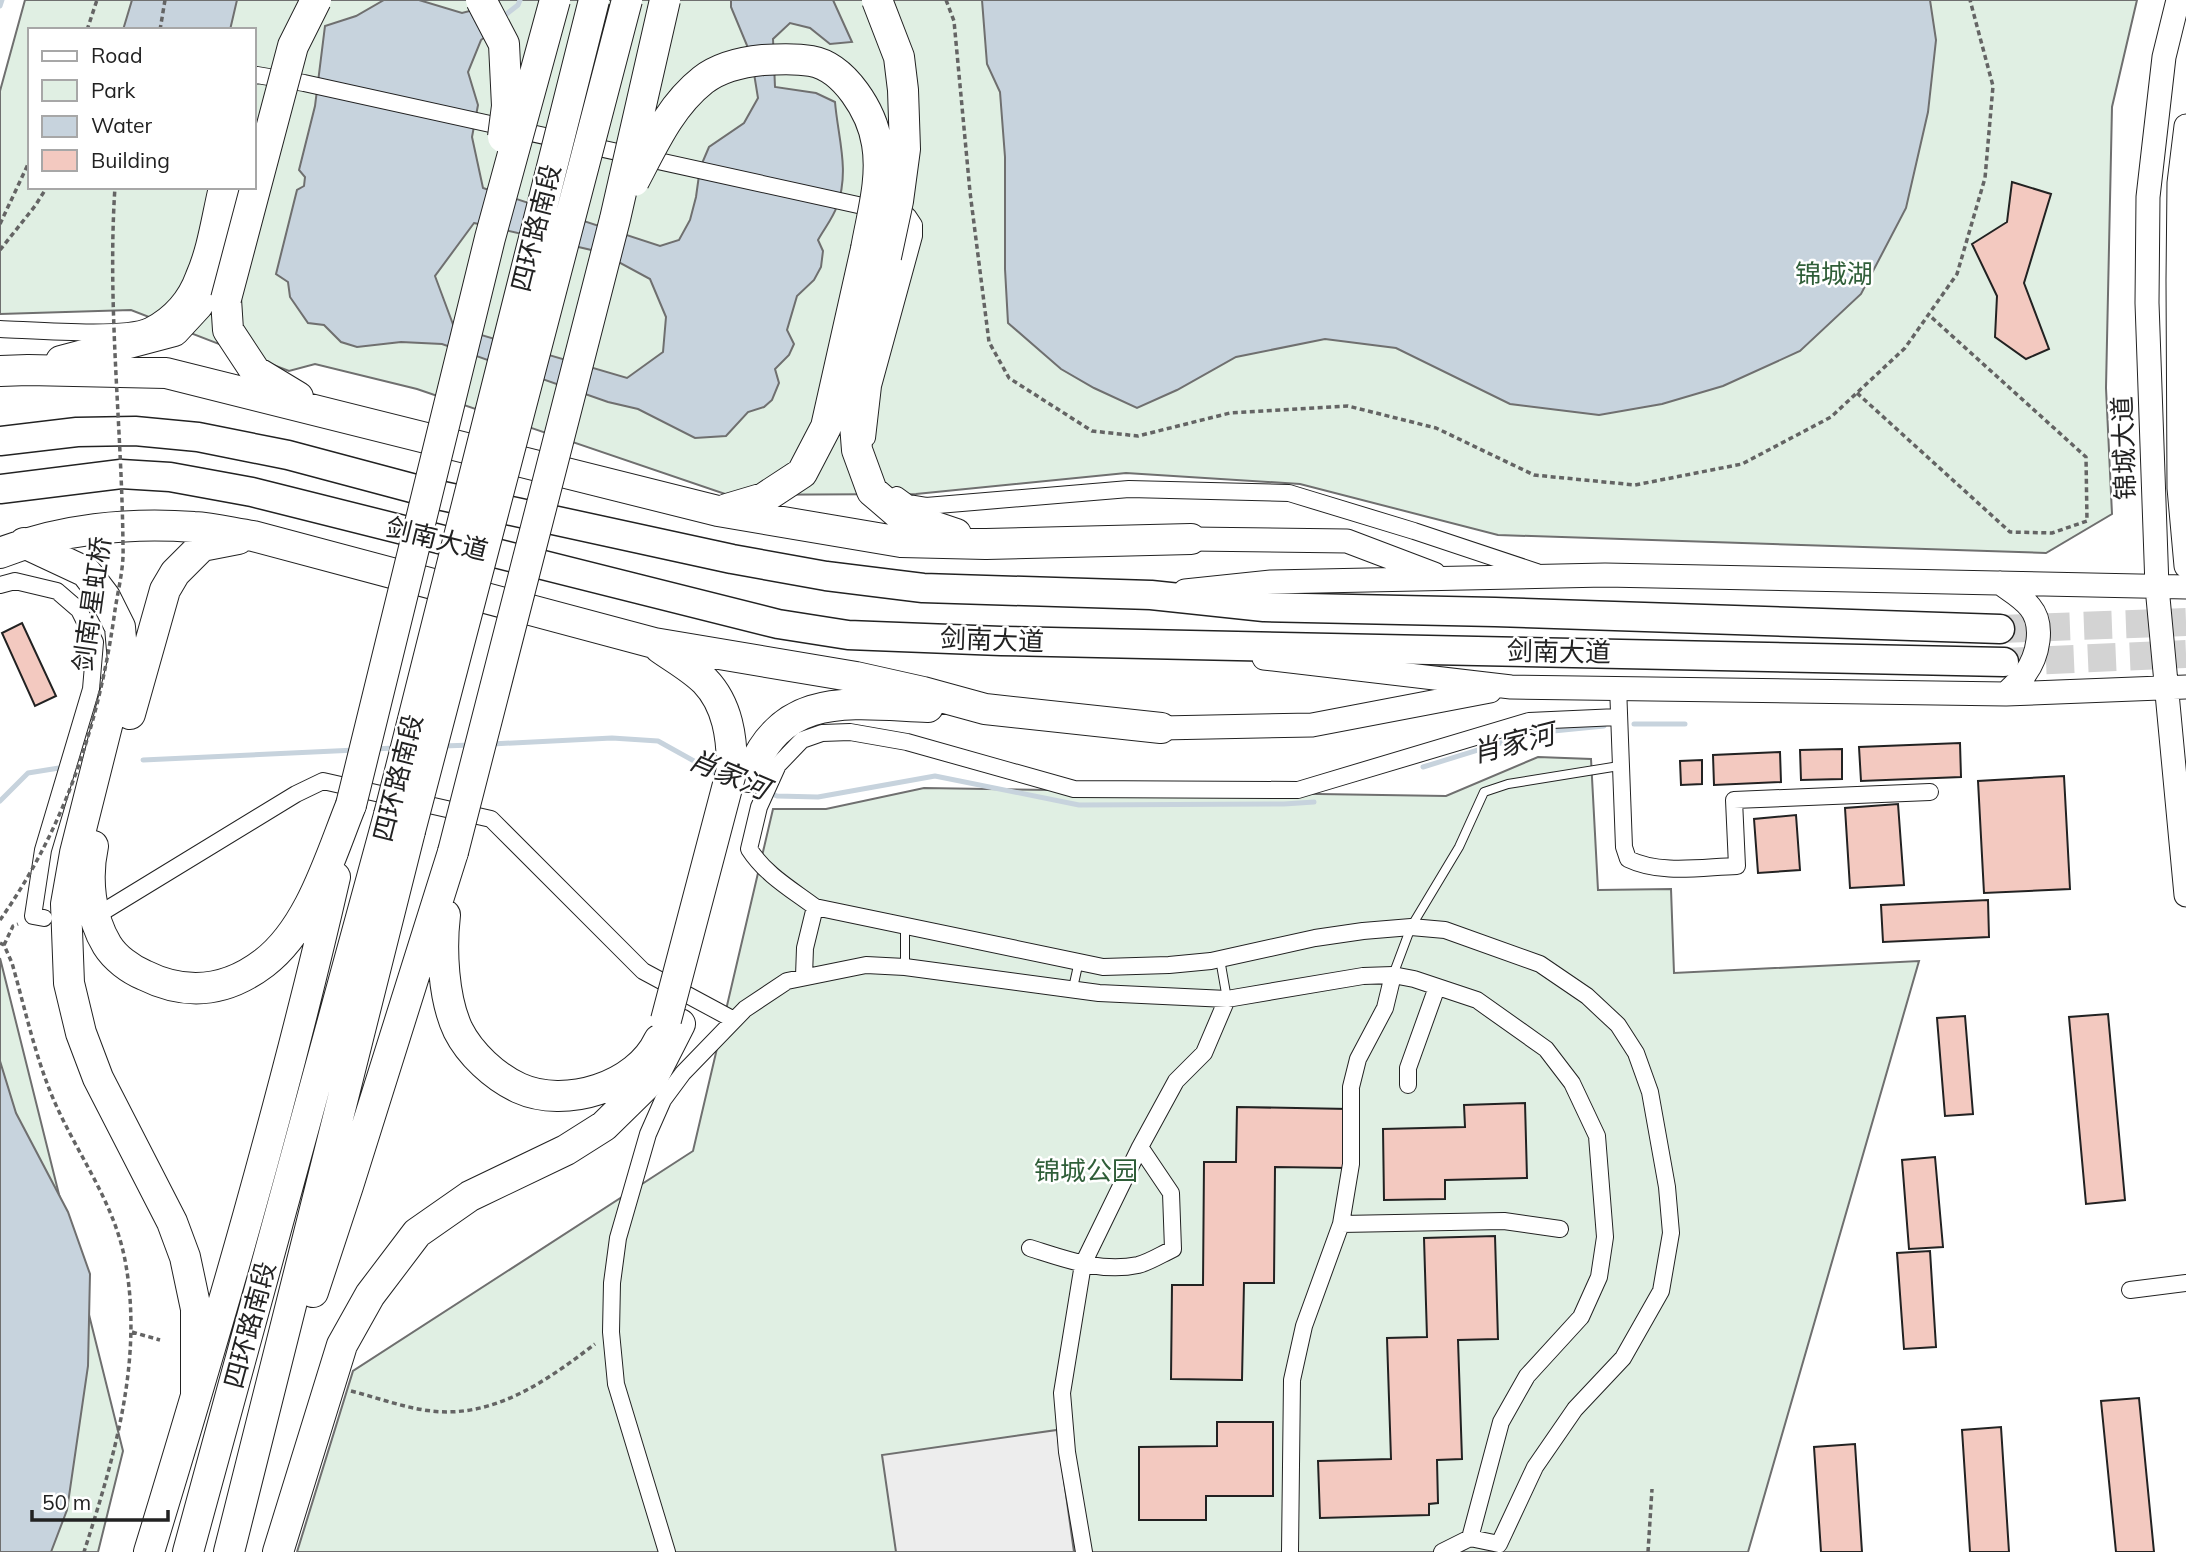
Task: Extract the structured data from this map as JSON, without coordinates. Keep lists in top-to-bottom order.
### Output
{
  "streets": {
    "highway": ["四环路南段", "剑南大道"],
    "main road": ["锦城大道"],
    "path": ["剑南·星虹桥"]
  },
  "water": ["肖家河"],
  "parks": ["锦城湖", "锦城公园"],
  "legend": [
    "Road",
    "Park",
    "Water",
    "Building"
  ],
  "scale_bar": "50 m"
}
